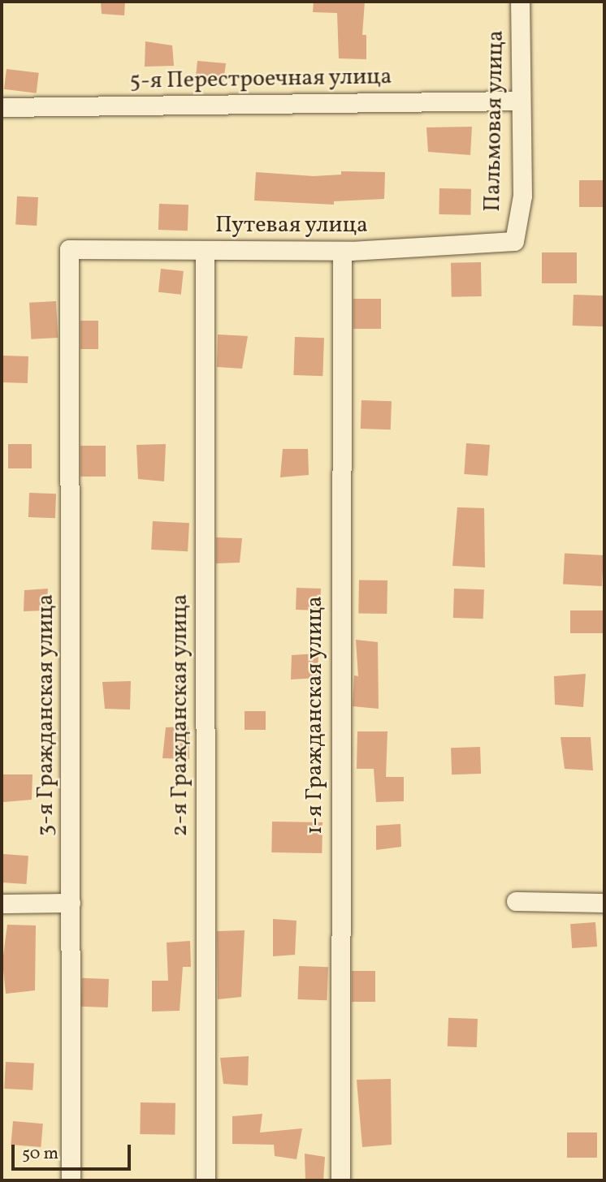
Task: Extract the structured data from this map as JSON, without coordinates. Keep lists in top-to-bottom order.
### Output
{
  "streets": {
    "street": [
      "5-я Перестроечная улица",
      "Пальмовая улица",
      "Путевая улица",
      "3-я Гражданская улица",
      "2-я Гражданская улица",
      "1-я Гражданская улица"
    ]
  },
  "crossings": [
    ["5-я Перестроечная улица", "Пальмовая улица"],
    ["Пальмовая улица", "Путевая улица"],
    ["Путевая улица", "3-я Гражданская улица"],
    ["Путевая улица", "2-я Гражданская улица"],
    ["Путевая улица", "1-я Гражданская улица"]
  ],
  "scale_bar": "50 m"
}
